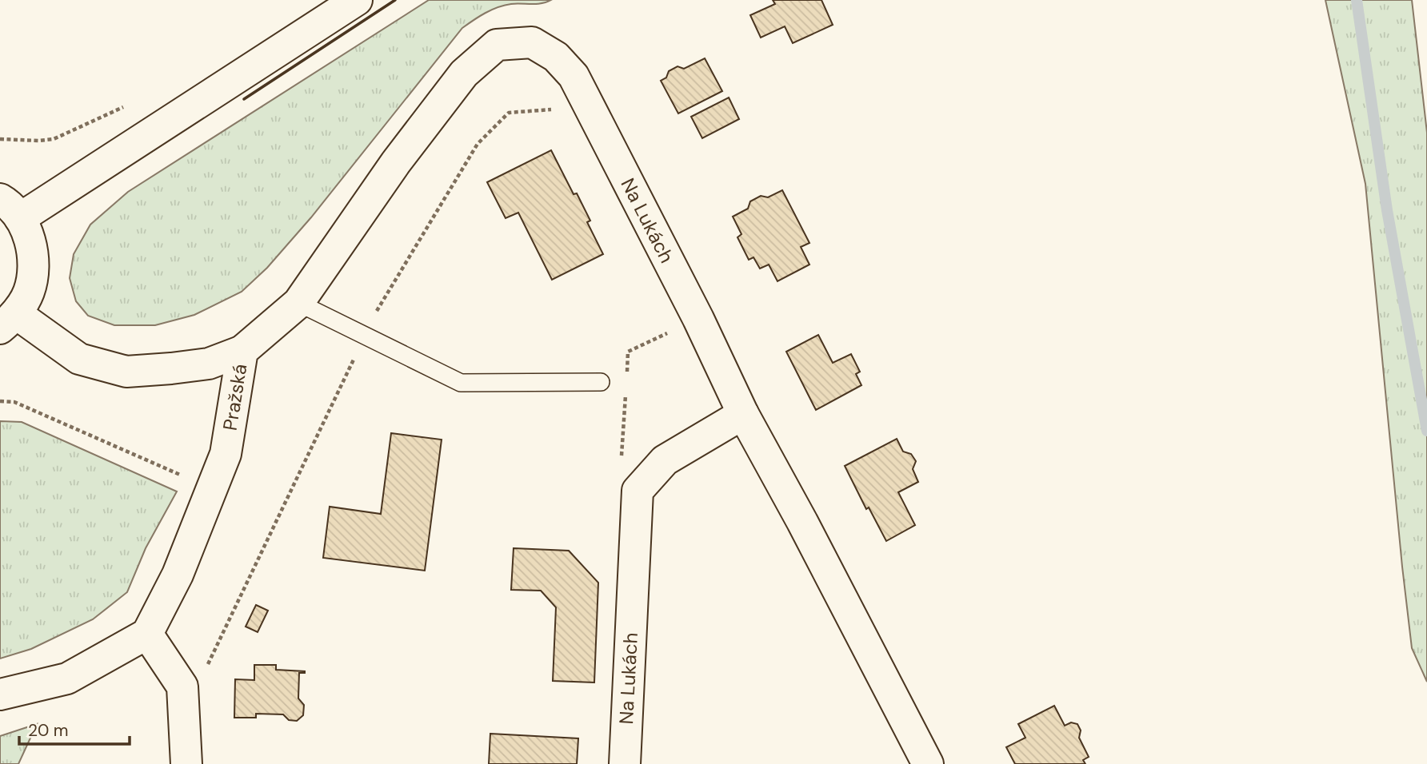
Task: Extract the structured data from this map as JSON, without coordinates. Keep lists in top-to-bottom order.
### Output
{
  "streets": {
    "street": ["Na Lukách", "Pražská"]
  },
  "crossings": [
    ["Na Lukách", "Pražská"]
  ],
  "scale_bar": "20 m"
}
